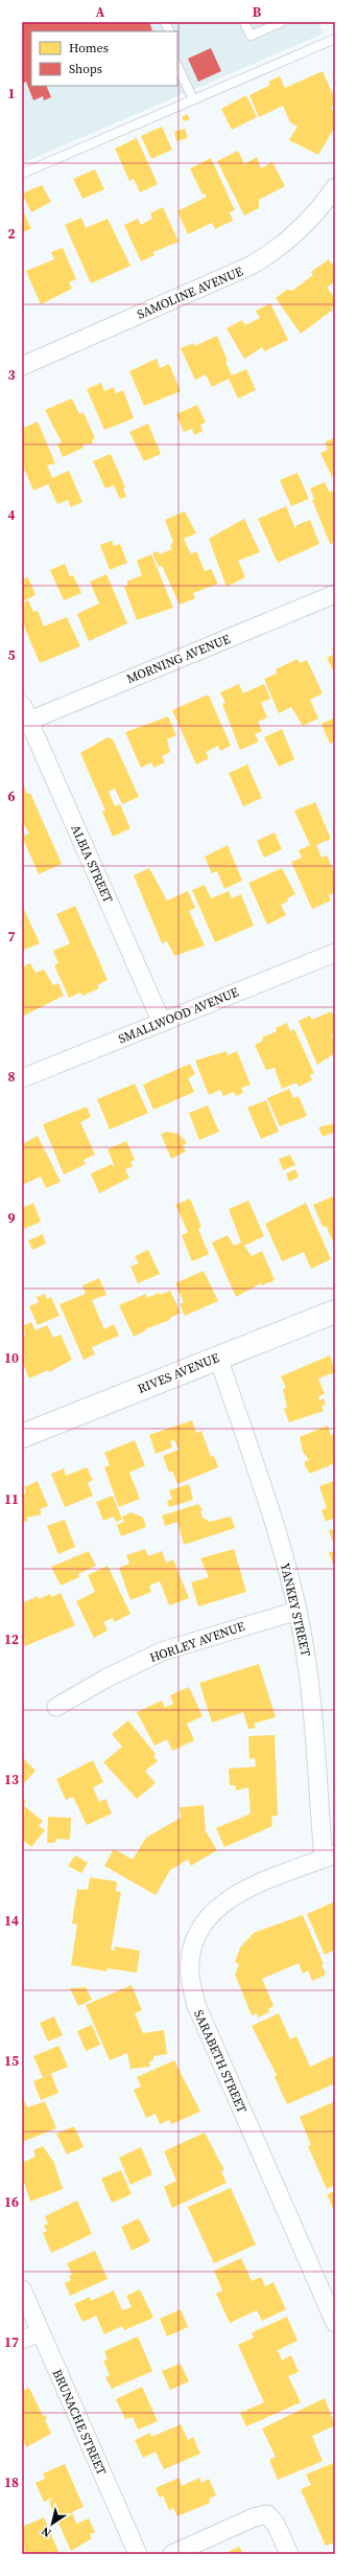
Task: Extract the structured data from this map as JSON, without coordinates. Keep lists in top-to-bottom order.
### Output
{
  "streets": {
    "street": [
      "SAMOLINE AVENUE",
      "MORNING AVENUE",
      "ALBIA STREET",
      "SMALLWOOD AVENUE",
      "RIVES AVENUE",
      "YANKEY STREET",
      "HORLEY AVENUE",
      "SARABETH STREET",
      "BRUNACHE STREET"
    ]
  },
  "crossings": [
    ["MORNING AVENUE", "ALBIA STREET"],
    ["ALBIA STREET", "SMALLWOOD AVENUE"],
    ["RIVES AVENUE", "YANKEY STREET"],
    ["YANKEY STREET", "HORLEY AVENUE"],
    ["YANKEY STREET", "SARABETH STREET"]
  ],
  "legend": ["Homes", "Shops"],
  "north": "bottom left",
  "grid": {
    "columns": ["A", "B"],
    "rows": [
      "1",
      "2",
      "3",
      "4",
      "5",
      "6",
      "7",
      "8",
      "9",
      "10",
      "11",
      "12",
      "13",
      "14",
      "15",
      "16",
      "17",
      "18"
    ]
  }
}
